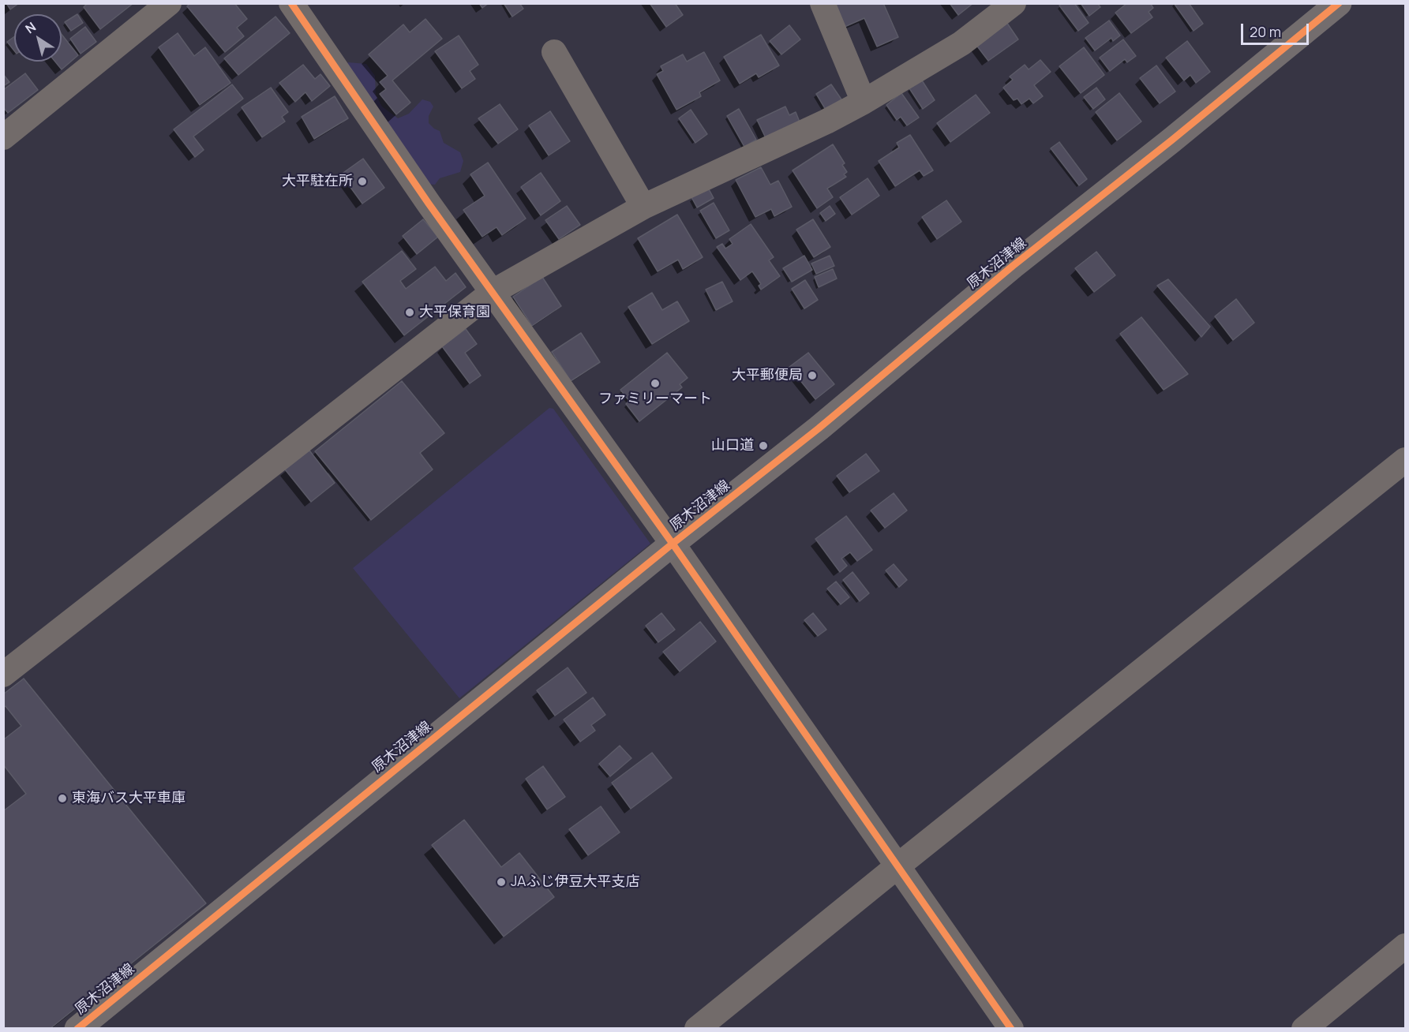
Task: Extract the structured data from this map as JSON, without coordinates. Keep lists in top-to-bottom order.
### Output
{
  "streets": {
    "main road": ["原木沼津線"]
  },
  "places": [
    "大平駐在所",
    "大平保育園",
    "大平郵便局",
    "ファミリーマート",
    "山口道",
    "東海バス大平車庫",
    "JAふじ伊豆大平支店"
  ],
  "scale_bar": "20 m",
  "north": "top left"
}
